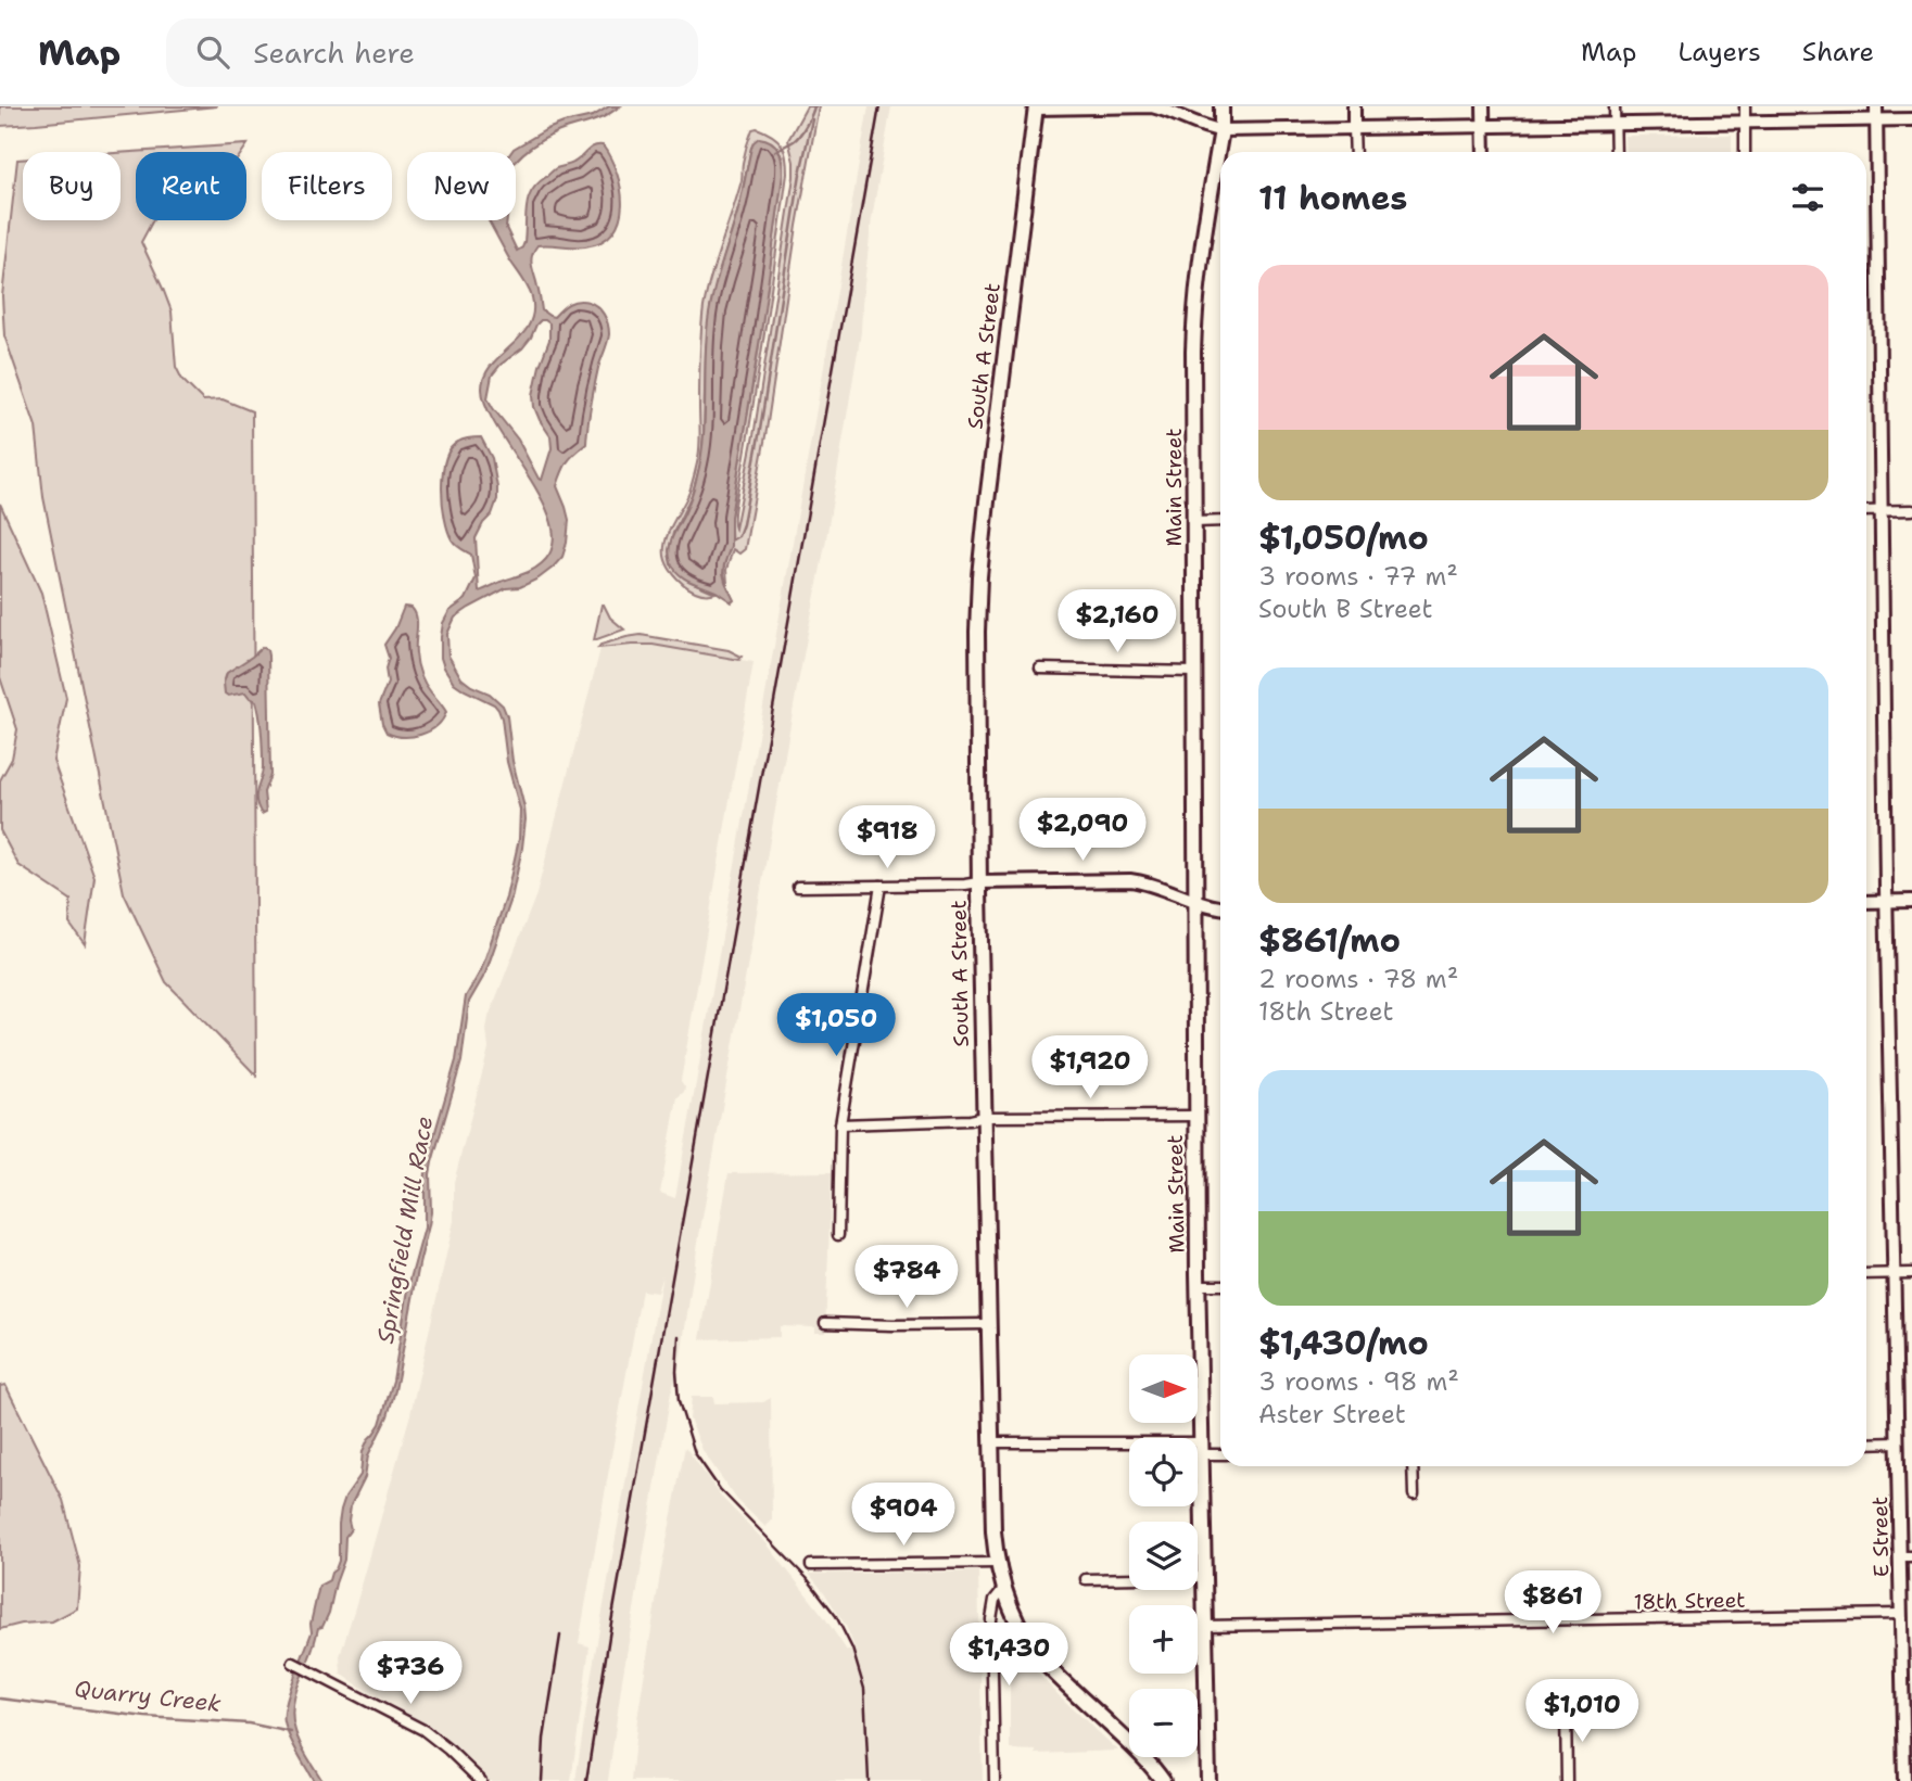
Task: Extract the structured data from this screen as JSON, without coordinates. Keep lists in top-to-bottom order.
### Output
{
  "streets": {
    "main road": ["South A Street", "Main Street"],
    "street": ["E Street", "18th Street"]
  },
  "crossings": [
    ["Main Street", "18th Street"],
    ["E Street", "18th Street"]
  ],
  "water": ["Springfield Mill Race", "Quarry Creek"],
  "north": "right",
  "page": {
    "header": "Map",
    "search": "Search here",
    "nav": ["Map", "Layers", "Share"],
    "chip": [
      "Buy",
      "Rent",
      "Filters",
      "New"
    ],
    "heading": "11 homes",
    "list": [
      {
        "name": "$1,050/mo",
        "note": "3 rooms · 77 m² · South B Street"
      },
      {
        "name": "$861/mo",
        "note": "2 rooms · 78 m² · 18th Street"
      },
      {
        "name": "$1,430/mo",
        "note": "3 rooms · 98 m² · Aster Street"
      }
    ],
    "price": [
      "$2,160",
      "$2,090",
      "$918",
      "$1,050",
      "$1,920",
      "$784",
      "$904",
      "$861",
      "$1,430",
      "$736",
      "$1,010"
    ],
    "map_buttons": ["+", "−"]
  }
}
